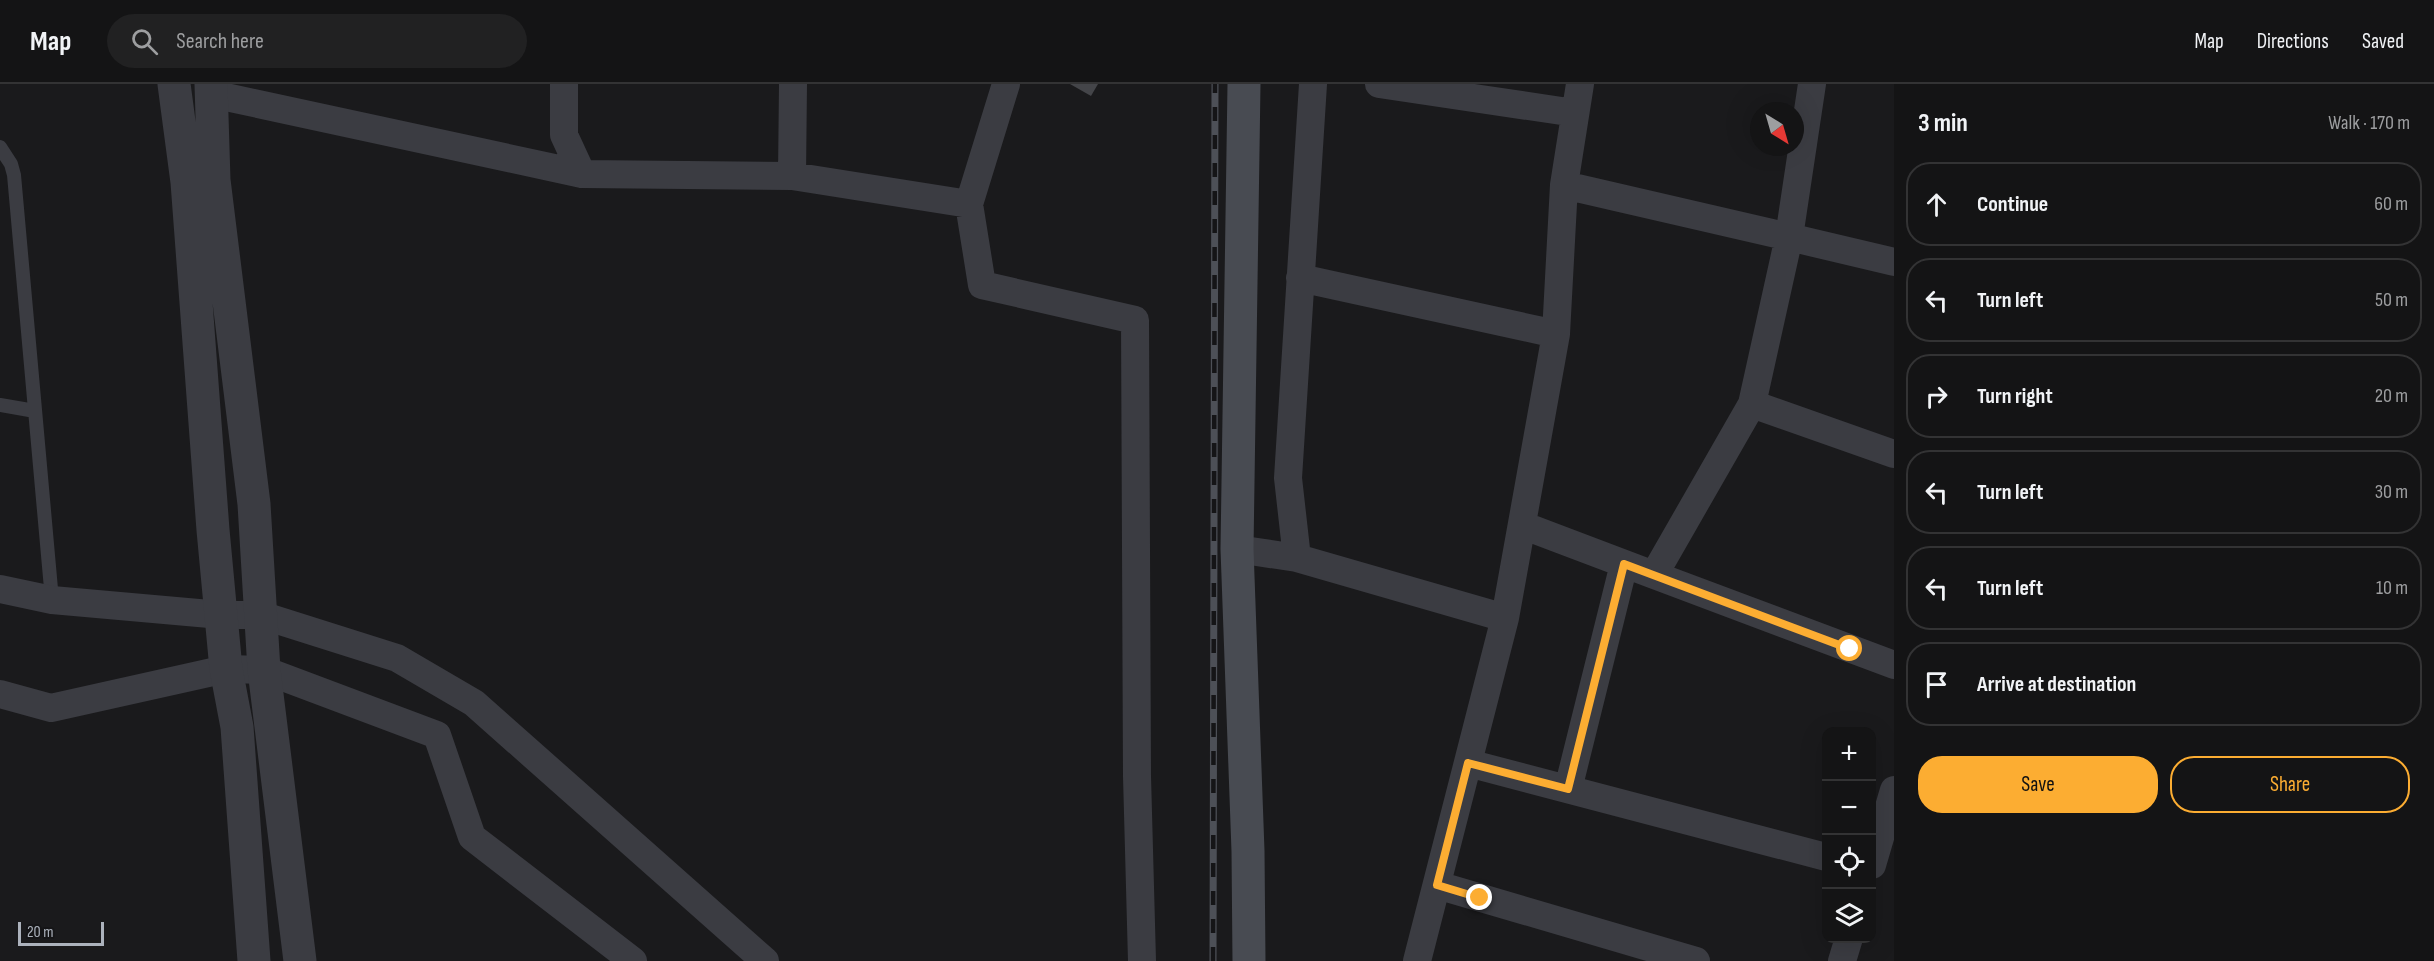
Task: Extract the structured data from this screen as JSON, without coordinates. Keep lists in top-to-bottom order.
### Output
{
  "scale_bar": "20 m",
  "north": "bottom right",
  "page": {
    "header": "Map",
    "search": "Search here",
    "nav": ["Map", "Directions", "Saved"],
    "heading": ["3 min", "Walk · 170 m"],
    "list": [
      ["Continue", "60 m"],
      ["Turn left", "50 m"],
      ["Turn right", "20 m"],
      ["Turn left", "30 m"],
      ["Turn left", "10 m"],
      "Arrive at destination"
    ],
    "map_buttons": ["+", "−"],
    "buttons": ["Save", "Share"],
    "scale": "20 m"
  }
}
